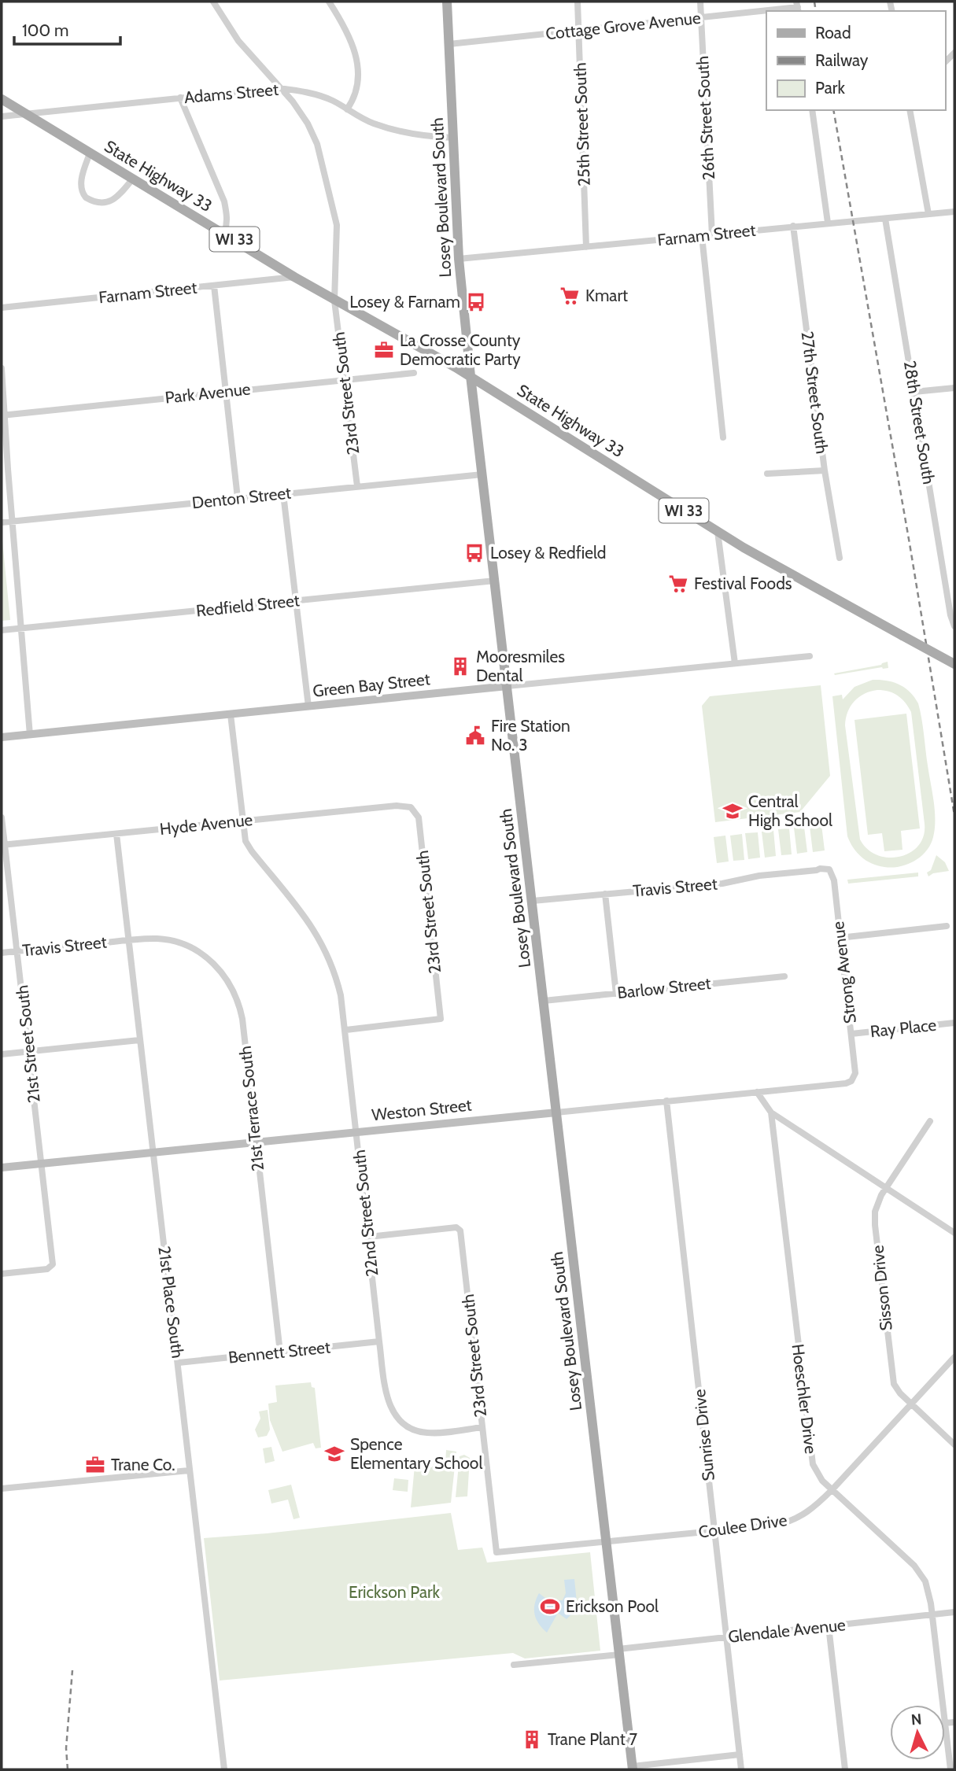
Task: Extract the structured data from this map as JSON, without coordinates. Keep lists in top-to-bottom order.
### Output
{
  "streets": {
    "main road": ["State Highway 33", "Losey Boulevard South", "WI 33"],
    "street": [
      "Cottage Grove Avenue",
      "Adams Street",
      "26th Street South",
      "25th Street South",
      "Farnam Street",
      "27th Street South",
      "Park Avenue",
      "23rd Street South",
      "28th Street South",
      "Denton Street",
      "Redfield Street",
      "Green Bay Street",
      "Hyde Avenue",
      "Travis Street",
      "Strong Avenue",
      "Barlow Street",
      "Ray Place",
      "21st Street South",
      "21st Terrace South",
      "Weston Street",
      "22nd Street South",
      "Sisson Drive",
      "21st Place South",
      "Bennett Street",
      "Hoeschler Drive",
      "Sunrise Drive",
      "Coulee Drive",
      "Glendale Avenue"
    ]
  },
  "crossings": [
    ["Cottage Grove Avenue", "26th Street South"],
    ["Cottage Grove Avenue", "25th Street South"],
    ["Cottage Grove Avenue", "Losey Boulevard South"],
    ["Adams Street", "State Highway 33"],
    ["Adams Street", "Losey Boulevard South"],
    ["Adams Street", "23rd Street South"],
    ["26th Street South", "Farnam Street"],
    ["25th Street South", "Farnam Street"],
    ["State Highway 33", "Losey Boulevard South"],
    ["State Highway 33", "Farnam Street"],
    ["State Highway 33", "23rd Street South"],
    ["Losey Boulevard South", "Farnam Street"],
    ["Losey Boulevard South", "Denton Street"],
    ["Losey Boulevard South", "Redfield Street"],
    ["Losey Boulevard South", "Green Bay Street"],
    ["Losey Boulevard South", "Travis Street"],
    ["Losey Boulevard South", "Barlow Street"],
    ["Losey Boulevard South", "Weston Street"],
    ["Losey Boulevard South", "Coulee Drive"],
    ["Losey Boulevard South", "Glendale Avenue"],
    ["Farnam Street", "27th Street South"],
    ["Farnam Street", "28th Street South"],
    ["Park Avenue", "23rd Street South"],
    ["23rd Street South", "Denton Street"],
    ["23rd Street South", "Hyde Avenue"],
    ["23rd Street South", "22nd Street South"],
    ["23rd Street South", "Coulee Drive"],
    ["Green Bay Street", "22nd Street South"],
    ["Hyde Avenue", "21st Street South"],
    ["Hyde Avenue", "22nd Street South"],
    ["Hyde Avenue", "21st Place South"],
    ["Travis Street", "Strong Avenue"],
    ["Travis Street", "21st Street South"],
    ["Travis Street", "21st Terrace South"],
    ["Travis Street", "21st Place South"],
    ["Strong Avenue", "Ray Place"],
    ["Strong Avenue", "Weston Street"],
    ["21st Street South", "Weston Street"],
    ["21st Terrace South", "Weston Street"],
    ["21st Terrace South", "21st Place South"],
    ["21st Terrace South", "Bennett Street"],
    ["Weston Street", "22nd Street South"],
    ["Weston Street", "21st Place South"],
    ["Weston Street", "Sunrise Drive"],
    ["22nd Street South", "Bennett Street"],
    ["Sisson Drive", "Coulee Drive"],
    ["21st Place South", "Bennett Street"],
    ["Hoeschler Drive", "Coulee Drive"],
    ["Hoeschler Drive", "Glendale Avenue"],
    ["Sunrise Drive", "Coulee Drive"],
    ["Sunrise Drive", "Glendale Avenue"]
  ],
  "parks": ["Erickson Park"],
  "places": {
    "supermarket": ["Kmart", "Festival Foods"],
    "bus stop": ["Losey & Farnam", "Losey & Redfield"],
    "office": ["La Crosse County Democratic Party", "Trane Co."],
    "building": ["Mooresmiles Dental", "Trane Plant 7"],
    "public building": ["Fire Station No. 3"],
    "school or university": ["Central High School", "Spence Elementary School"],
    "sports": ["Erickson Pool"]
  },
  "legend": ["Road", "Railway", "Park"],
  "scale_bar": "100 m",
  "north": "top"
}
